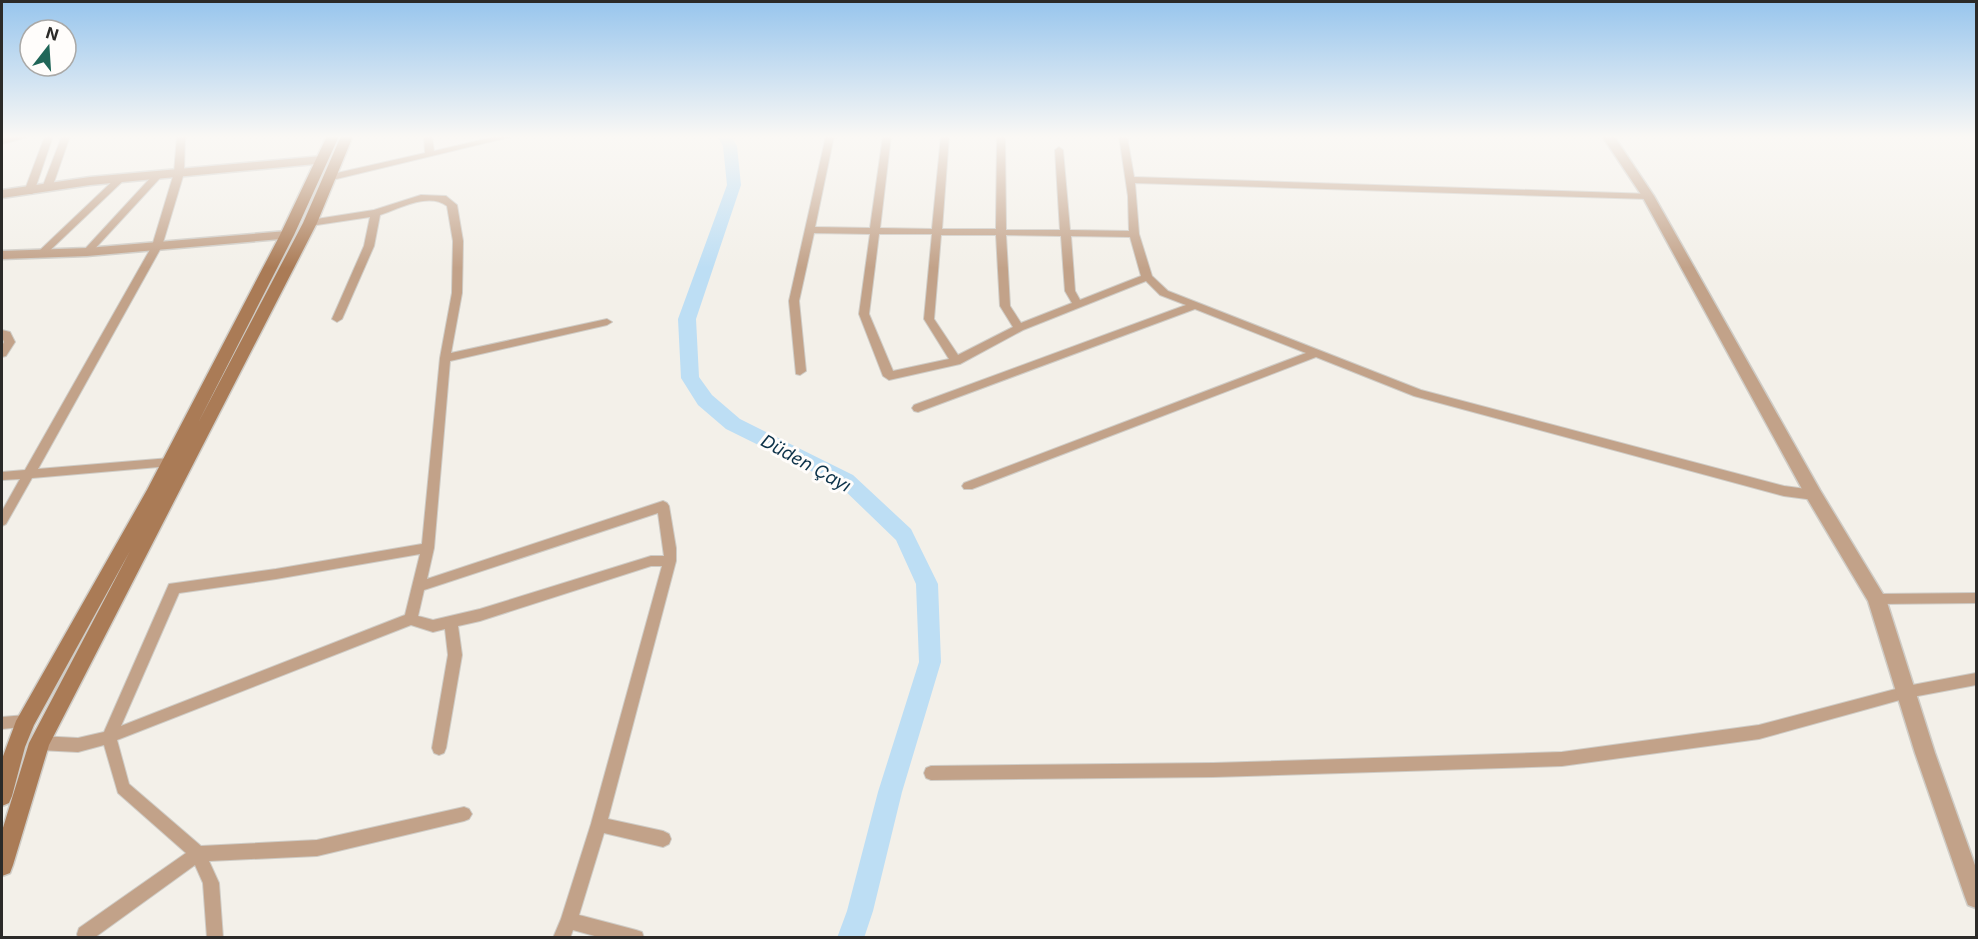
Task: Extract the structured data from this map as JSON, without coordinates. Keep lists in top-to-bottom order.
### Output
{
  "water": ["Düden Çayı"],
  "north": "top"
}
